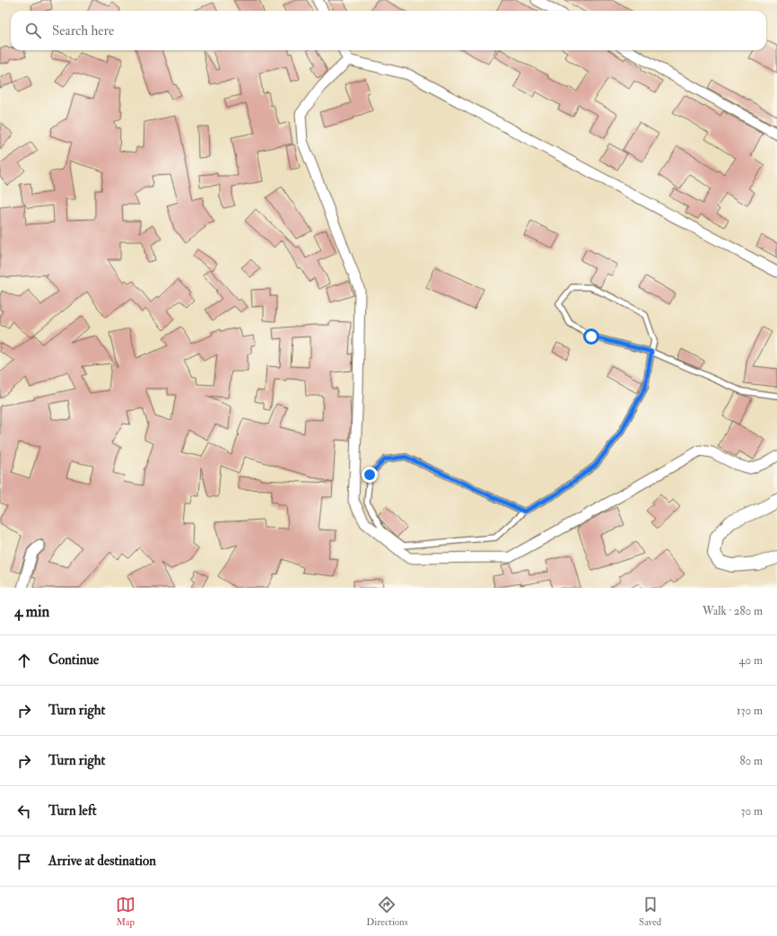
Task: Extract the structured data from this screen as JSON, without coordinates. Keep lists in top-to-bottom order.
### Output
{
  "page": {
    "search": "Search here",
    "heading": ["4 min", "Walk · 280 m"],
    "list": [
      ["Continue", "40 m"],
      ["Turn right", "130 m"],
      ["Turn right", "80 m"],
      ["Turn left", "30 m"],
      "Arrive at destination"
    ],
    "nav": ["Map", "Directions", "Saved"]
  }
}
